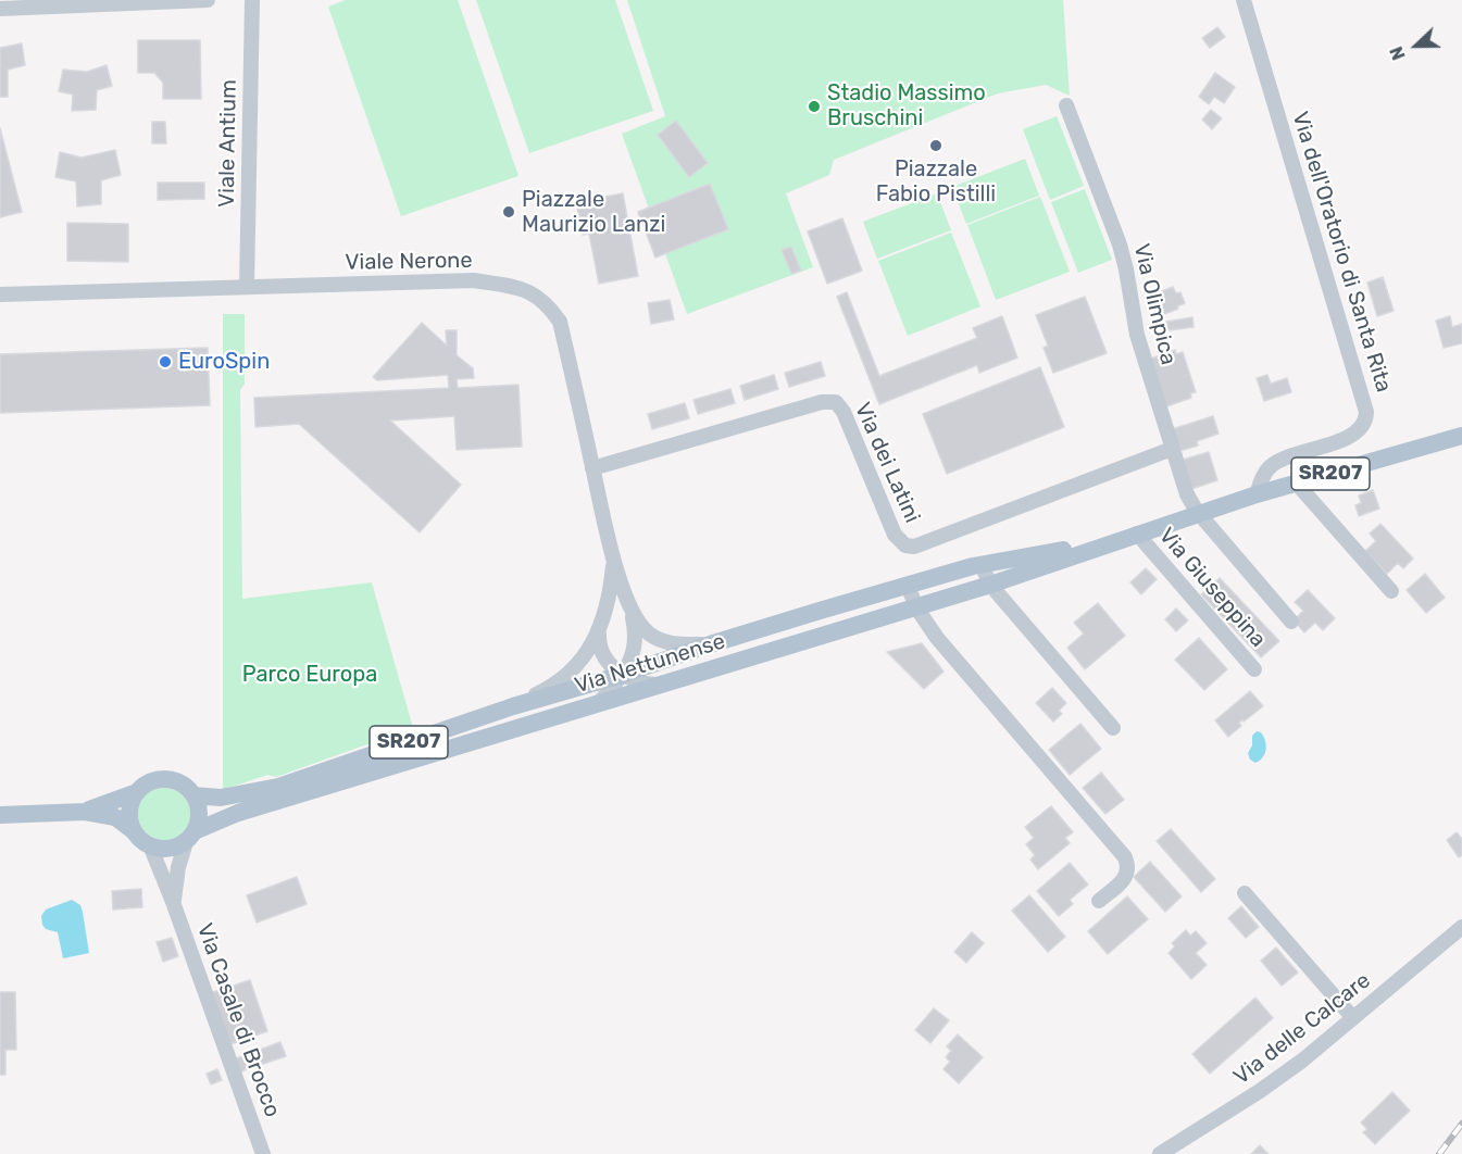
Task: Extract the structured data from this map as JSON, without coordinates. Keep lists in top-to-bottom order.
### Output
{
  "streets": {
    "main road": ["SR207", "Via Nettunense"],
    "street": [
      "Viale Antium",
      "Via dell'Oratorio di Santa Rita",
      "Viale Nerone",
      "Via Olimpica",
      "Via dei Latini",
      "Via Giuseppina",
      "Via Casale di Brocco",
      "Via delle Calcare"
    ]
  },
  "crossings": [
    ["Viale Antium", "Viale Nerone"],
    ["Via dell'Oratorio di Santa Rita", "Via Nettunense"],
    ["Viale Nerone", "Via dei Latini"],
    ["Viale Nerone", "Via Nettunense"],
    ["Via Olimpica", "Via dei Latini"],
    ["Via Olimpica", "Via Nettunense"],
    ["Via Giuseppina", "Via Nettunense"],
    ["Via Nettunense", "Via Casale di Brocco"]
  ],
  "parks": ["Parco Europa"],
  "places": [
    "Stadio Massimo Bruschini",
    "Piazzale Fabio Pistilli",
    "Piazzale Maurizio Lanzi",
    "EuroSpin"
  ],
  "north": "left"
}
